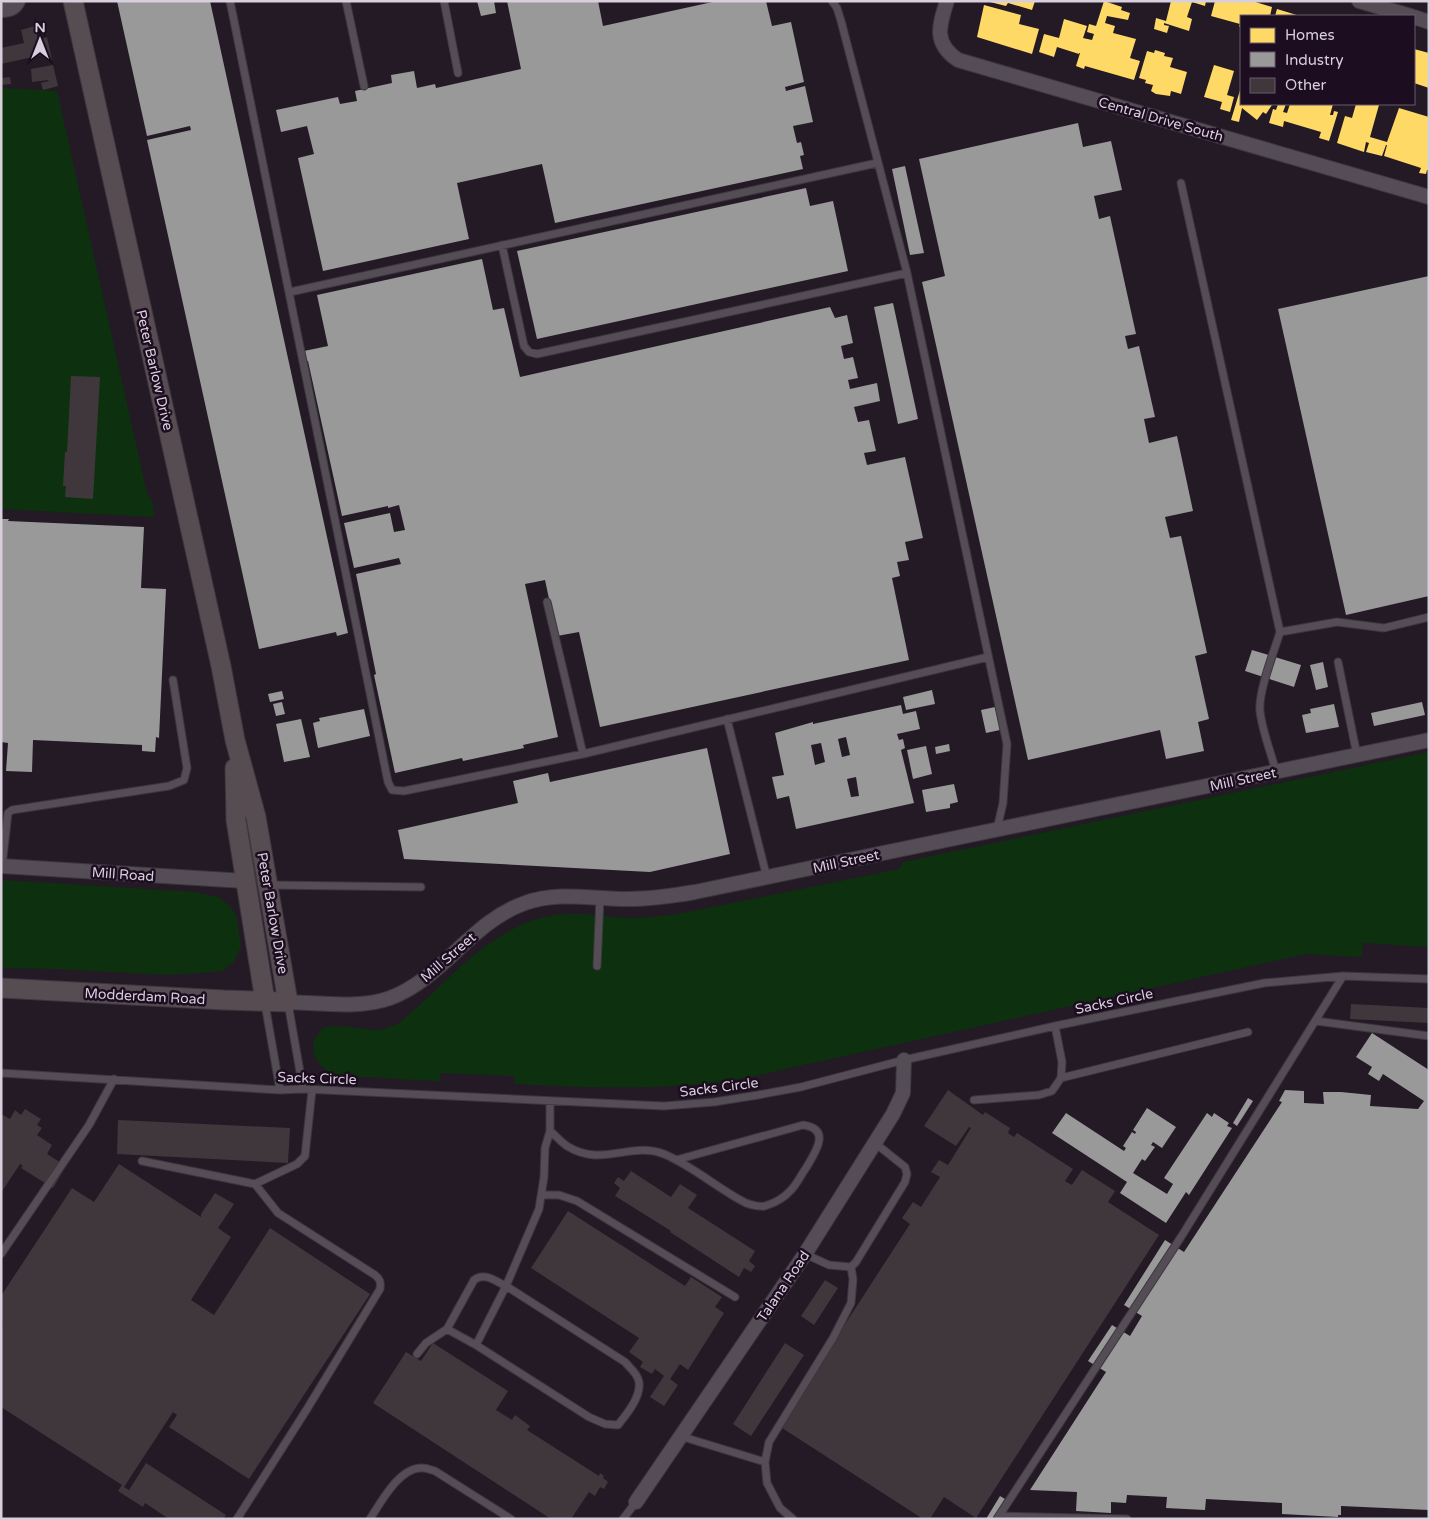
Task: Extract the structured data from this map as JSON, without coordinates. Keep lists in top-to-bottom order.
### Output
{
  "streets": {
    "street": [
      "Central Drive South",
      "Peter Barlow Drive",
      "Mill Street",
      "Mill Road",
      "Modderdam Road",
      "Talana Road"
    ],
    "lane": ["Sacks Circle"]
  },
  "crossings": [
    ["Peter Barlow Drive", "Mill Street"],
    ["Peter Barlow Drive", "Mill Road"],
    ["Peter Barlow Drive", "Modderdam Road"],
    ["Peter Barlow Drive", "Sacks Circle"],
    ["Mill Street", "Modderdam Road"],
    ["Sacks Circle", "Talana Road"]
  ],
  "legend": ["Homes", "Industry", "Other"],
  "north": "top"
}
